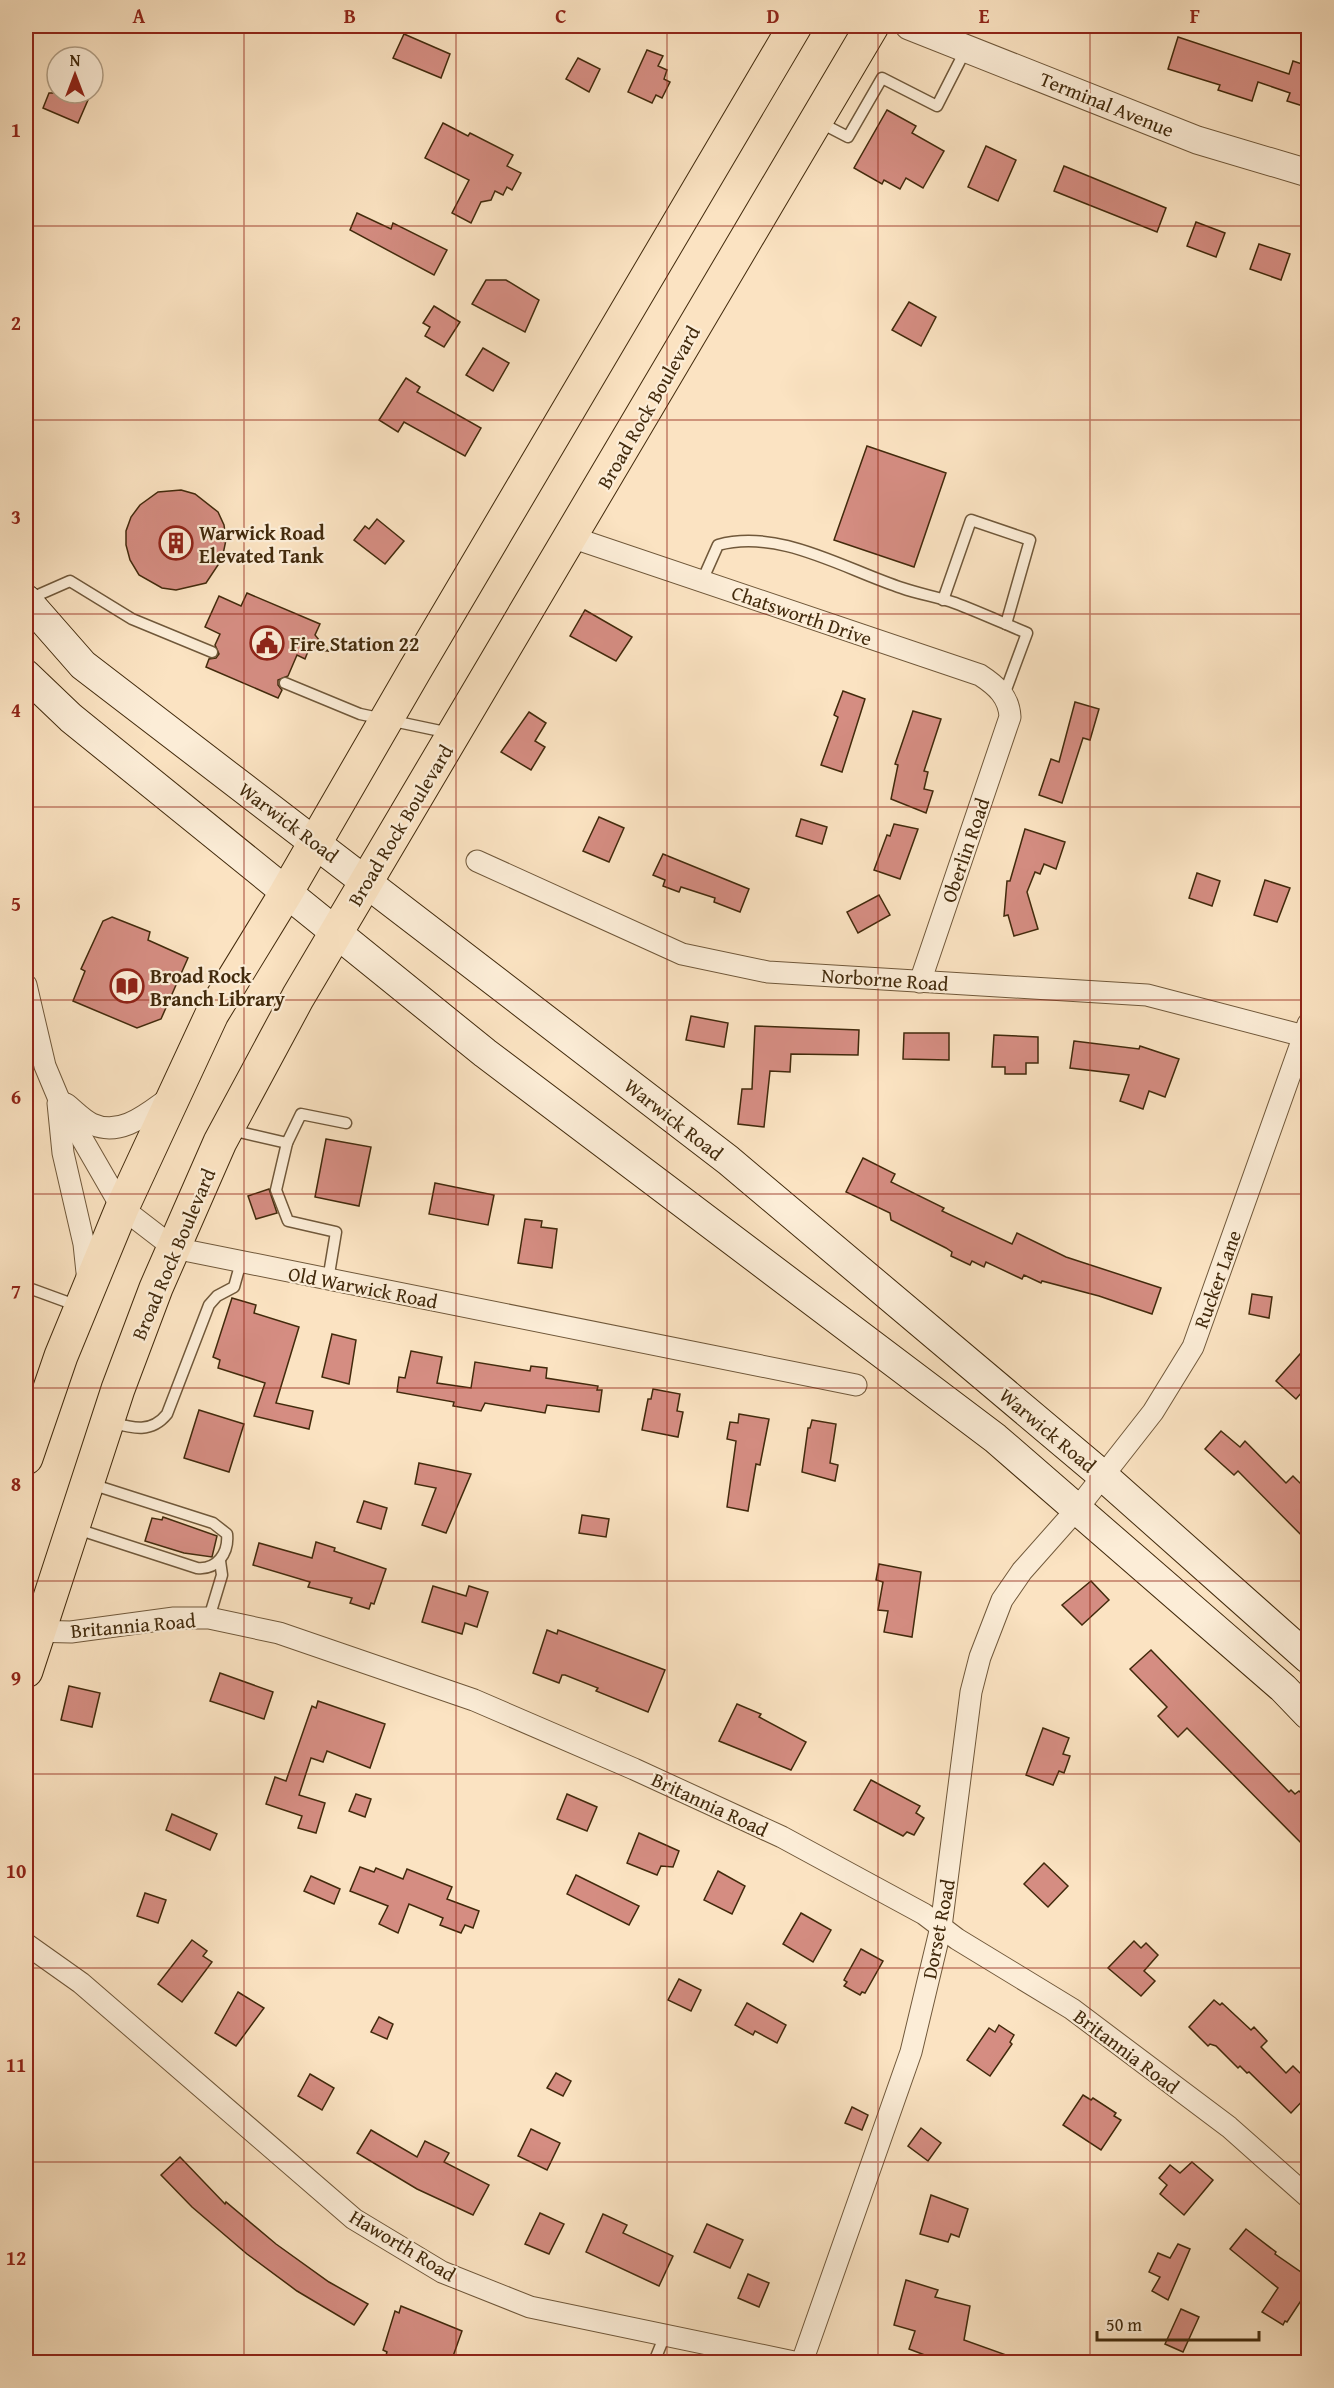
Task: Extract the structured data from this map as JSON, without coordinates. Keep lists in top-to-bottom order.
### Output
{
  "streets": {
    "main road": ["Broad Rock Boulevard", "Warwick Road"],
    "street": [
      "Terminal Avenue",
      "Chatsworth Drive",
      "Oberlin Road",
      "Norborne Road",
      "Rucker Lane",
      "Old Warwick Road",
      "Britannia Road",
      "Dorset Road",
      "Haworth Road"
    ]
  },
  "crossings": [
    ["Broad Rock Boulevard", "Chatsworth Drive"],
    ["Broad Rock Boulevard", "Warwick Road"],
    ["Broad Rock Boulevard", "Old Warwick Road"],
    ["Broad Rock Boulevard", "Britannia Road"],
    ["Chatsworth Drive", "Oberlin Road"],
    ["Warwick Road", "Rucker Lane"],
    ["Warwick Road", "Dorset Road"],
    ["Oberlin Road", "Norborne Road"],
    ["Norborne Road", "Rucker Lane"],
    ["Rucker Lane", "Dorset Road"],
    ["Britannia Road", "Dorset Road"]
  ],
  "places": {
    "building": ["Warwick Road Elevated Tank"],
    "public building": ["Fire Station 22"],
    "library": ["Broad Rock Branch Library"]
  },
  "scale_bar": "50 m",
  "north": "top",
  "grid": {
    "columns": [
      "A",
      "B",
      "C",
      "D",
      "E",
      "F"
    ],
    "rows": [
      "1",
      "2",
      "3",
      "4",
      "5",
      "6",
      "7",
      "8",
      "9",
      "10",
      "11",
      "12"
    ]
  }
}
